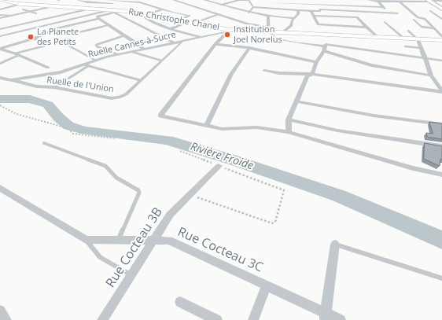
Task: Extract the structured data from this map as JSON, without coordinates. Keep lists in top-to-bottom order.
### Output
{
  "streets": {
    "street": [
      "Rue Christophe Chanel",
      "Ruelle Cannes-à-Sucre",
      "Ruelle de l'Union",
      "Rue Cocteau 3B",
      "Rue Cocteau 3C"
    ]
  },
  "crossings": [
    ["Rue Christophe Chanel", "Ruelle Cannes-à-Sucre"],
    ["Ruelle Cannes-à-Sucre", "Ruelle de l'Union"],
    ["Rue Cocteau 3B", "Rue Cocteau 3C"]
  ],
  "water": ["Rivière Froide"],
  "places": ["Institution Joel Norelus", "La Planete des Petits"]
}
